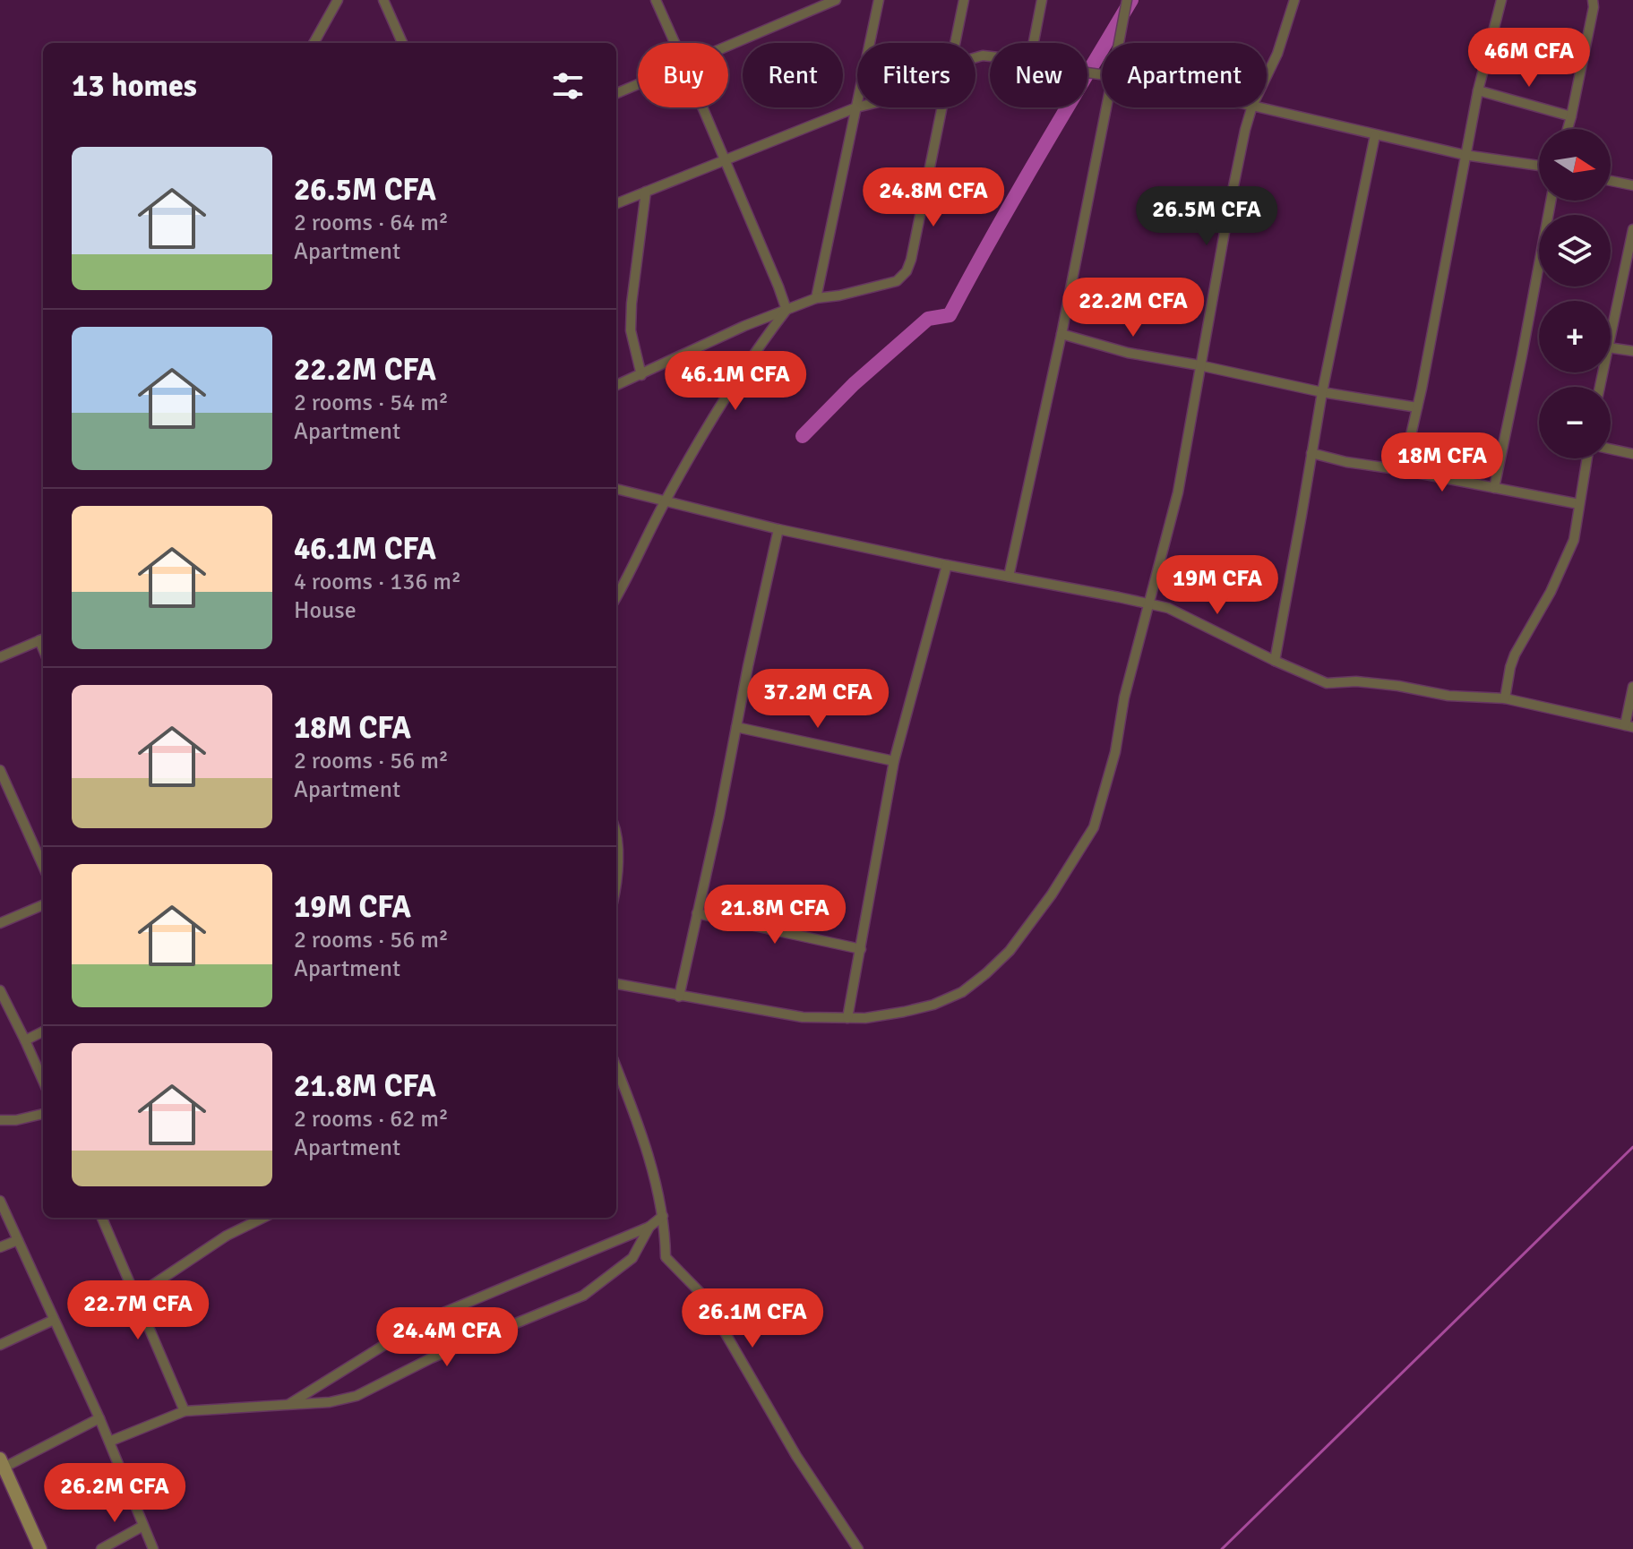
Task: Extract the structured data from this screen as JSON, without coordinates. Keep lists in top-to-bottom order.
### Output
{
  "north": "right",
  "page": {
    "price": [
      "46M CFA",
      "24.8M CFA",
      "26.5M CFA",
      "22.2M CFA",
      "46.1M CFA",
      "18M CFA",
      "19M CFA",
      "37.2M CFA",
      "21.8M CFA",
      "22.7M CFA",
      "26.1M CFA",
      "24.4M CFA",
      "26.2M CFA"
    ],
    "chip": [
      "Buy",
      "Rent",
      "Filters",
      "New",
      "Apartment"
    ],
    "heading": "13 homes",
    "map_buttons": ["+", "−"],
    "list": [
      {
        "name": "26.5M CFA",
        "note": "2 rooms · 64 m² · Apartment"
      },
      {
        "name": "22.2M CFA",
        "note": "2 rooms · 54 m² · Apartment"
      },
      {
        "name": "46.1M CFA",
        "note": "4 rooms · 136 m² · House"
      },
      {
        "name": "18M CFA",
        "note": "2 rooms · 56 m² · Apartment"
      },
      {
        "name": "19M CFA",
        "note": "2 rooms · 56 m² · Apartment"
      },
      {
        "name": "21.8M CFA",
        "note": "2 rooms · 62 m² · Apartment"
      }
    ]
  }
}
